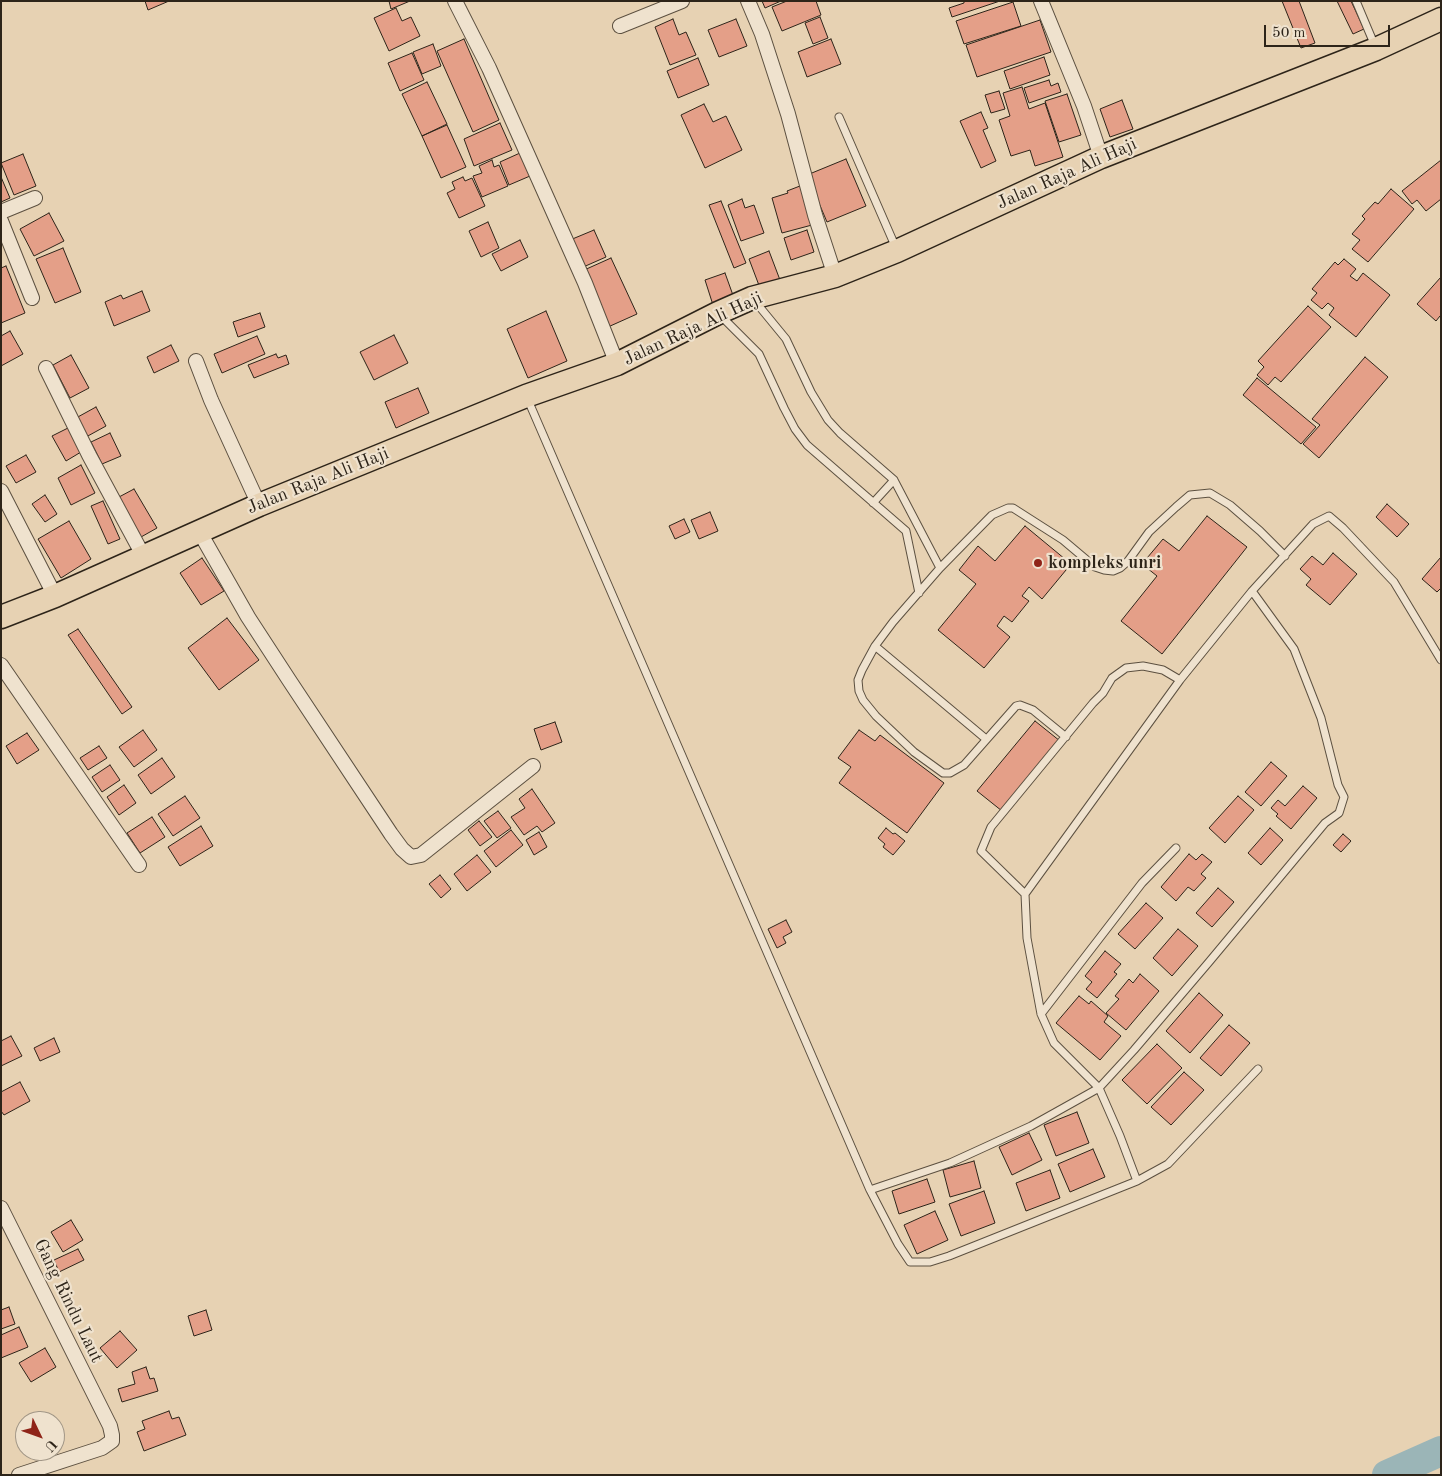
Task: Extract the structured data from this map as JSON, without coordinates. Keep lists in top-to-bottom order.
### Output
{
  "streets": {
    "main road": ["Jalan Raja Ali Haji"],
    "street": ["Gang Rindu Laut"]
  },
  "places": ["kompleks unri"],
  "scale_bar": "50 m",
  "north": "bottom right"
}
